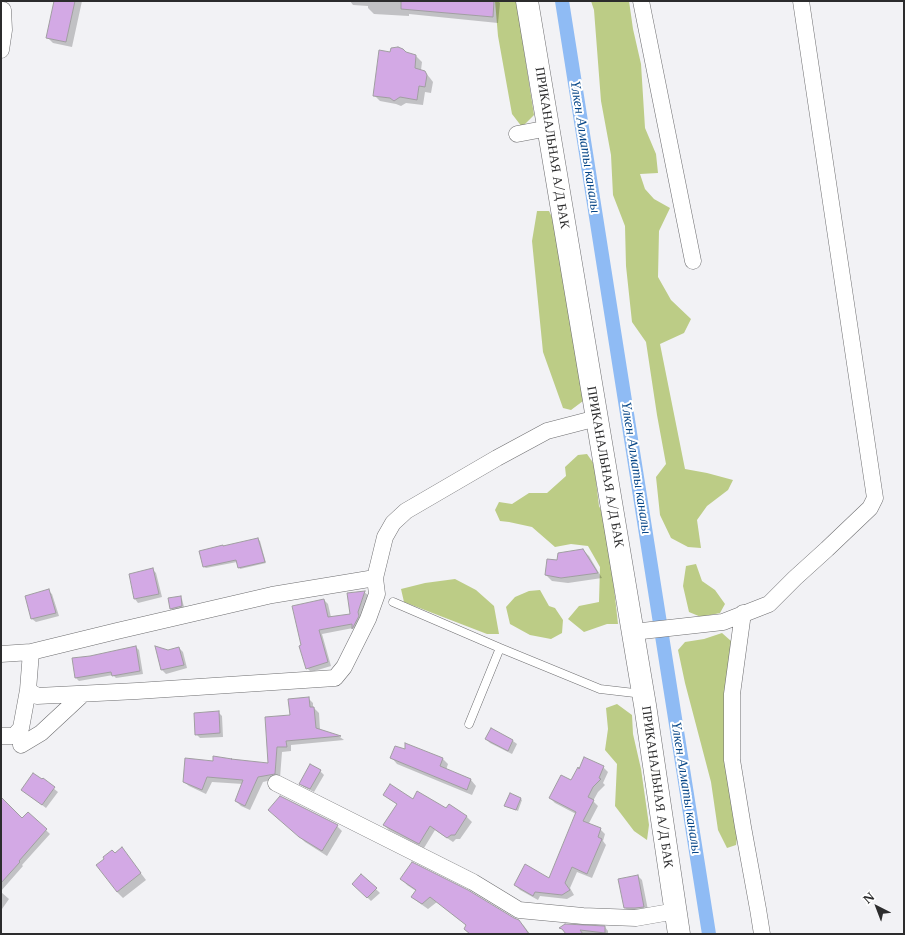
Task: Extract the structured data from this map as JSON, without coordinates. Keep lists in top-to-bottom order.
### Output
{
  "streets": {
    "main road": ["ПРИКАНАЛЬНАЯ А/Д БАК"]
  },
  "water": ["Үлкен Алматы каналы"],
  "north": "top left"
}
